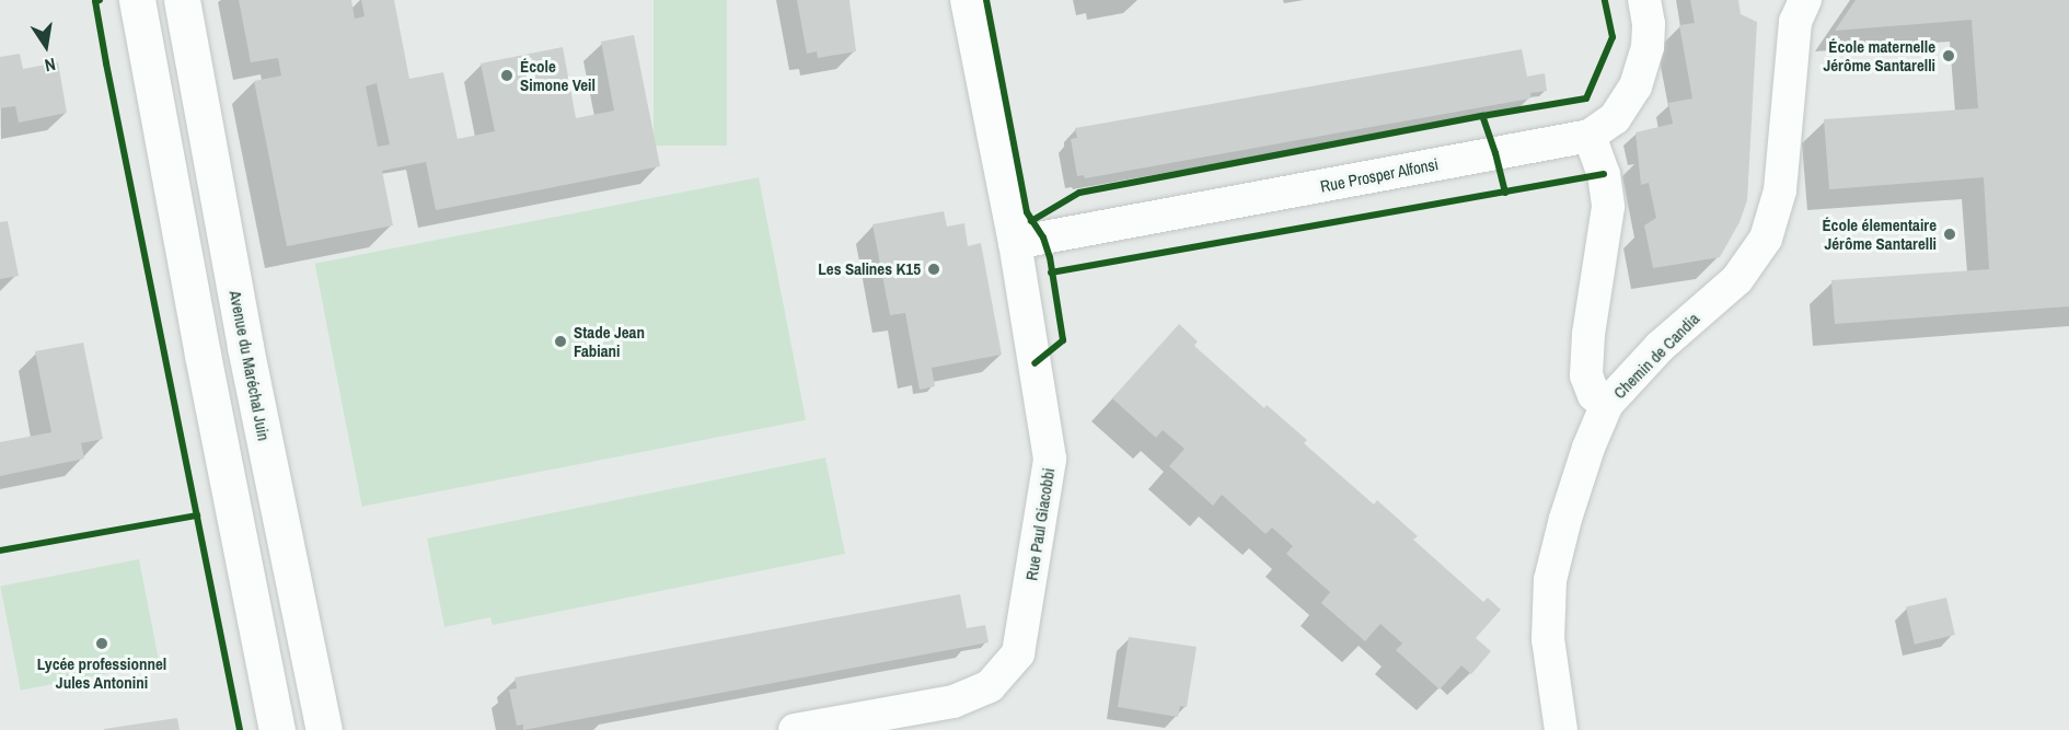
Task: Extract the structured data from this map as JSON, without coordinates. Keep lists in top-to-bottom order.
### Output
{
  "streets": {
    "main road": ["Avenue du Maréchal Juin"],
    "street": ["Rue Prosper Alfonsi", "Chemin de Candia", "Rue Paul Giacobbi"]
  },
  "crossings": [
    ["Rue Prosper Alfonsi", "Rue Paul Giacobbi"]
  ],
  "places": [
    "École maternelle Jérôme Santarelli",
    "École Simone Veil",
    "École élementaire Jérôme Santarelli",
    "Les Salines K15",
    "Stade Jean Fabiani",
    "Lycée professionnel Jules Antonini"
  ],
  "north": "bottom"
}
